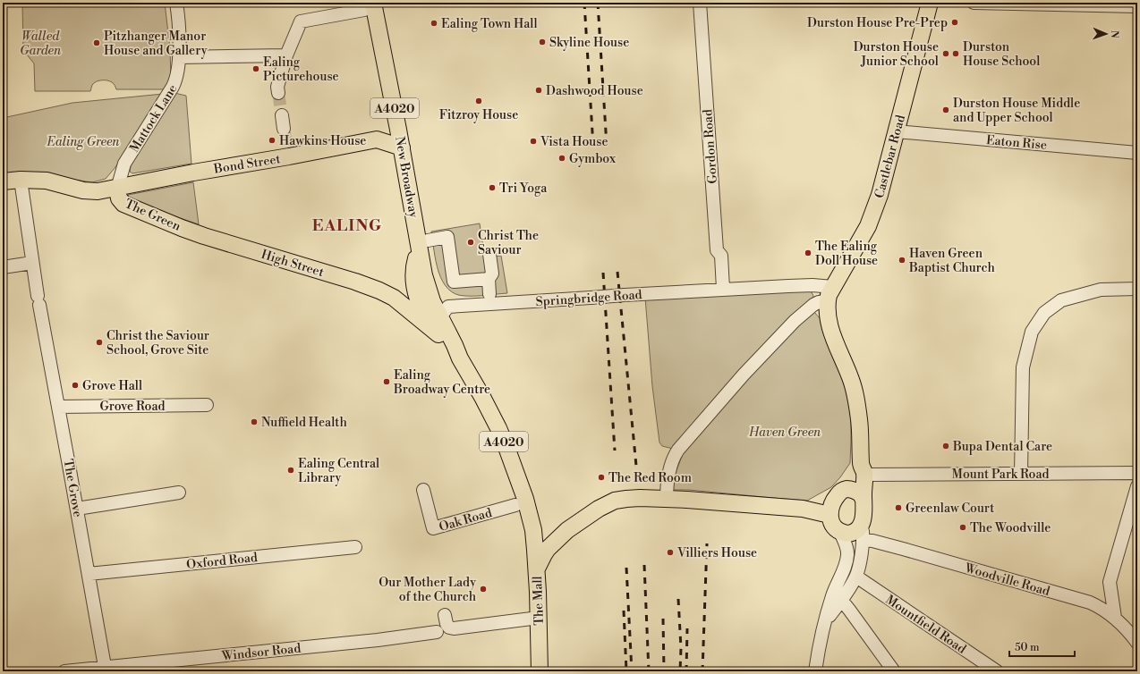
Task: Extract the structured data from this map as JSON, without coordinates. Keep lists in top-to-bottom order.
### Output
{
  "streets": {
    "main road": [
      "A4020",
      "Castlebar Road",
      "Bond Street",
      "New Broadway",
      "The Green",
      "High Street",
      "The Mall"
    ],
    "street": [
      "Mattock Lane",
      "Eaton Rise",
      "Gordon Road",
      "Springbridge Road",
      "Grove Road",
      "Mount Park Road",
      "The Grove",
      "Oak Road",
      "Oxford Road",
      "Woodville Road",
      "Mountfield Road",
      "Windsor Road"
    ]
  },
  "crossings": [
    ["A4020", "New Broadway"],
    ["A4020", "High Street"],
    ["A4020", "Springbridge Road"],
    ["A4020", "The Mall"],
    ["Mattock Lane", "Bond Street"],
    ["Mattock Lane", "The Green"],
    ["Eaton Rise", "Castlebar Road"],
    ["Gordon Road", "Springbridge Road"],
    ["Bond Street", "New Broadway"],
    ["Bond Street", "The Green"],
    ["New Broadway", "High Street"],
    ["New Broadway", "Springbridge Road"],
    ["The Green", "High Street"],
    ["Grove Road", "The Grove"],
    ["The Grove", "Oxford Road"],
    ["The Grove", "Windsor Road"]
  ],
  "districts": ["EALING"],
  "parks": ["Walled Garden", "Ealing Green", "Haven Green"],
  "places": [
    "Durston House Pre-Prep",
    "Ealing Town Hall",
    "Skyline House",
    "Pitzhanger Manor House and Gallery",
    "Durston House Junior School",
    "Durston House School",
    "Ealing Picturehouse",
    "Dashwood House",
    "Fitzroy House",
    "Durston House Middle and Upper School",
    "Hawkins House",
    "Vista House",
    "Gymbox",
    "Tri Yoga",
    "Christ The Saviour",
    "The Ealing Doll House",
    "Haven Green Baptist Church",
    "Christ the Saviour School, Grove Site",
    "Ealing Broadway Centre",
    "Grove Hall",
    "Nuffield Health",
    "Bupa Dental Care",
    "Ealing Central Library",
    "The Red Room",
    "Greenlaw Court",
    "The Woodville",
    "Villiers House",
    "Our Mother Lady of the Church"
  ],
  "scale_bar": "50 m",
  "north": "right"
}
